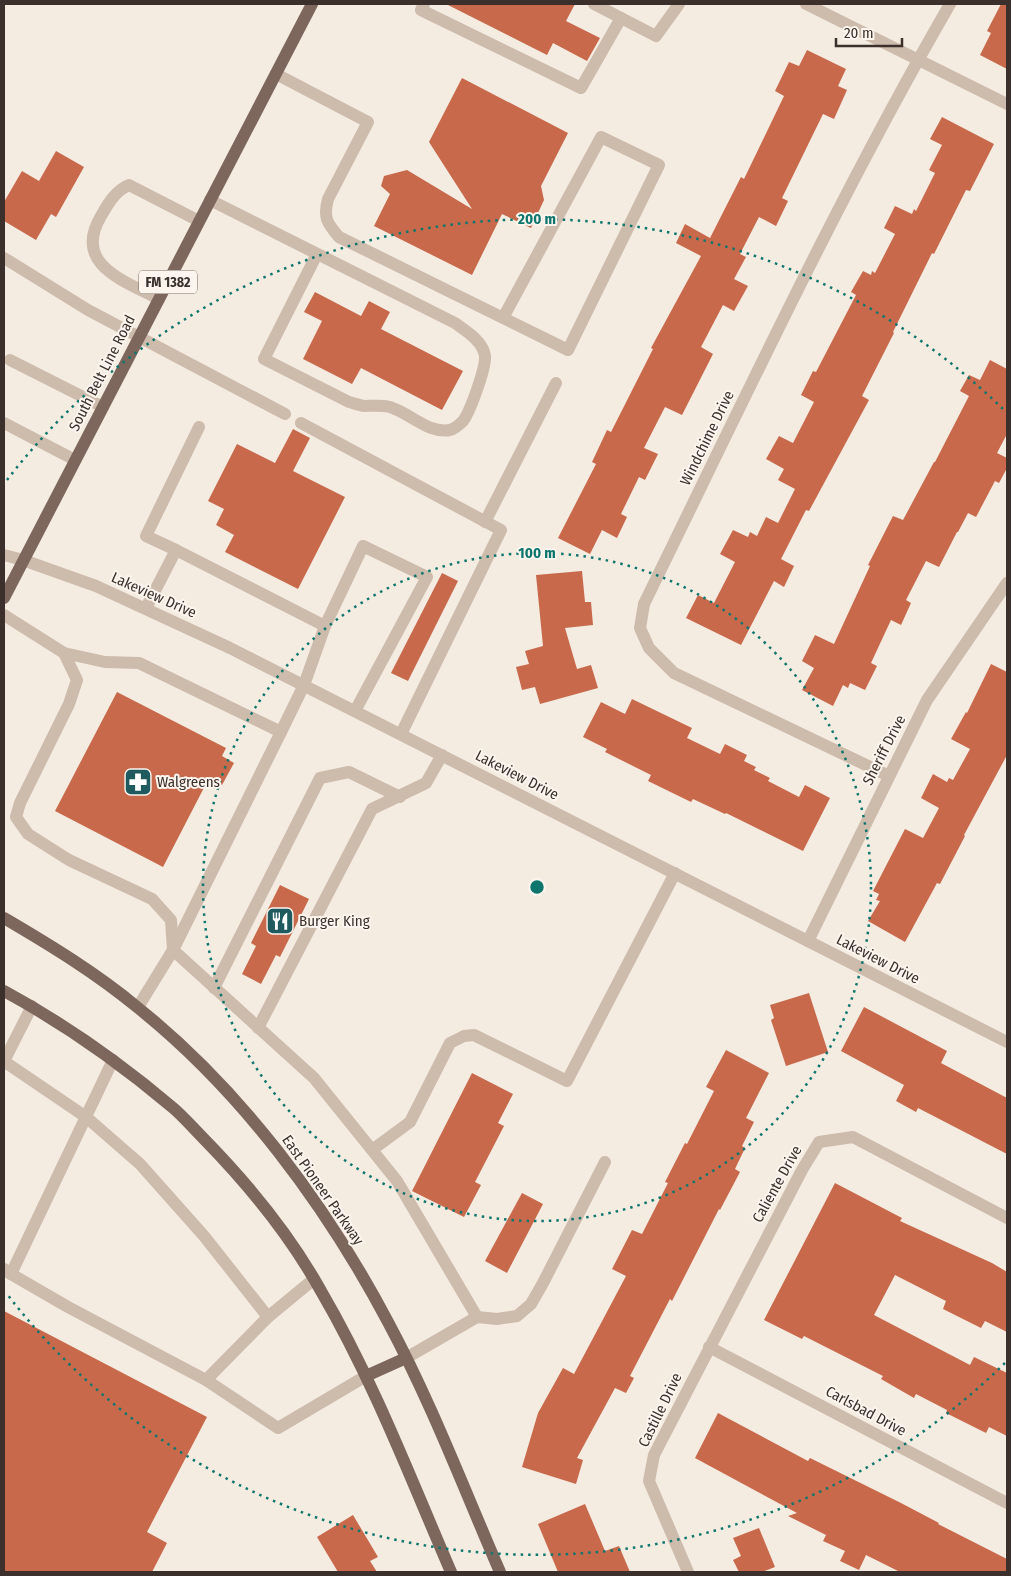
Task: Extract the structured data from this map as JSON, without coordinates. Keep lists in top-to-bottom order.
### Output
{
  "streets": {
    "main road": ["FM 1382", "South Belt Line Road", "East Pioneer Parkway"],
    "street": [
      "Windchime Drive",
      "Lakeview Drive",
      "Sheriff Drive",
      "Caliente Drive",
      "Castille Drive",
      "Carlsbad Drive"
    ]
  },
  "crossings": [
    ["South Belt Line Road", "Lakeview Drive"],
    ["Windchime Drive", "Sheriff Drive"],
    ["Lakeview Drive", "Sheriff Drive"],
    ["Caliente Drive", "Castille Drive"],
    ["Caliente Drive", "Carlsbad Drive"],
    ["Castille Drive", "Carlsbad Drive"]
  ],
  "places": {
    "pharmacy": ["Walgreens"],
    "restaurant": ["Burger King"]
  },
  "scale_bar": "20 m",
  "rings": ["200 m", "100 m"]
}
